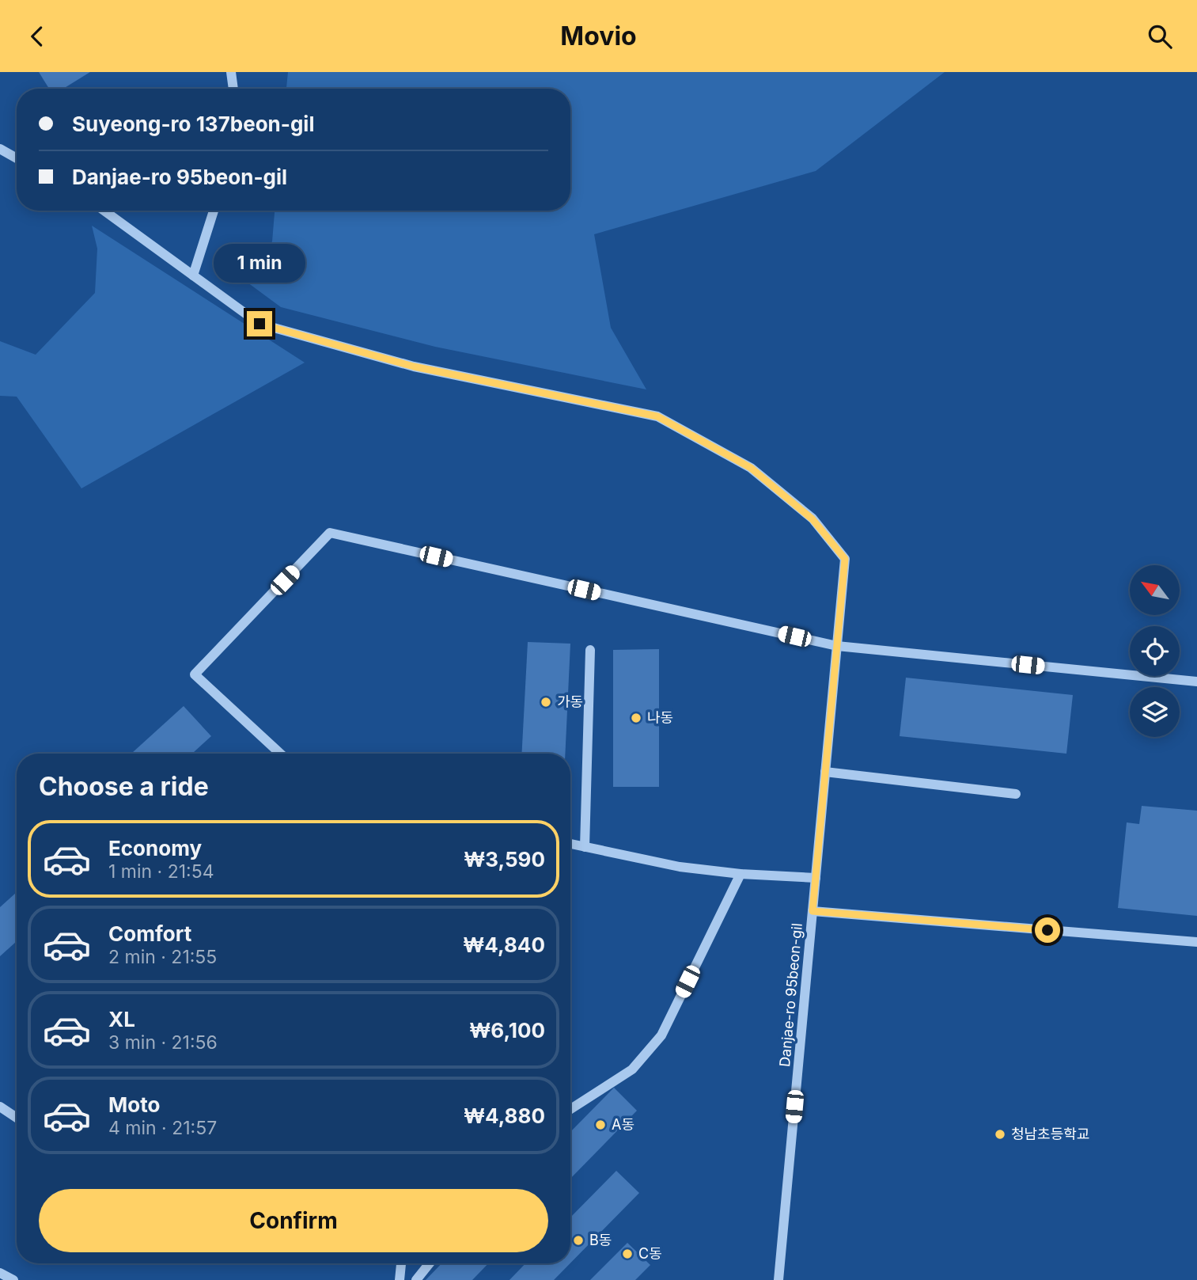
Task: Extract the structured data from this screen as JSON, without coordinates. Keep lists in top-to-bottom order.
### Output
{
  "streets": {
    "street": ["Danjae-ro 95beon-gil"]
  },
  "places": [
    "가동",
    "나동",
    "A동",
    "청남초등학교",
    "B동",
    "C동"
  ],
  "north": "top left",
  "page": {
    "header": "Movio",
    "banner": ["Suyeong-ro 137beon-gil", "Danjae-ro 95beon-gil"],
    "bubble": "1 min",
    "heading": "Choose a ride",
    "list": [
      {
        "name": "Economy",
        "note": "1 min · 21:54",
        "value": "₩3,590"
      },
      {
        "name": "Comfort",
        "note": "2 min · 21:55",
        "value": "₩4,840"
      },
      {
        "name": "XL",
        "note": "3 min · 21:56",
        "value": "₩6,100"
      },
      {
        "name": "Moto",
        "note": "4 min · 21:57",
        "value": "₩4,880"
      }
    ],
    "buttons": "Confirm"
  }
}
